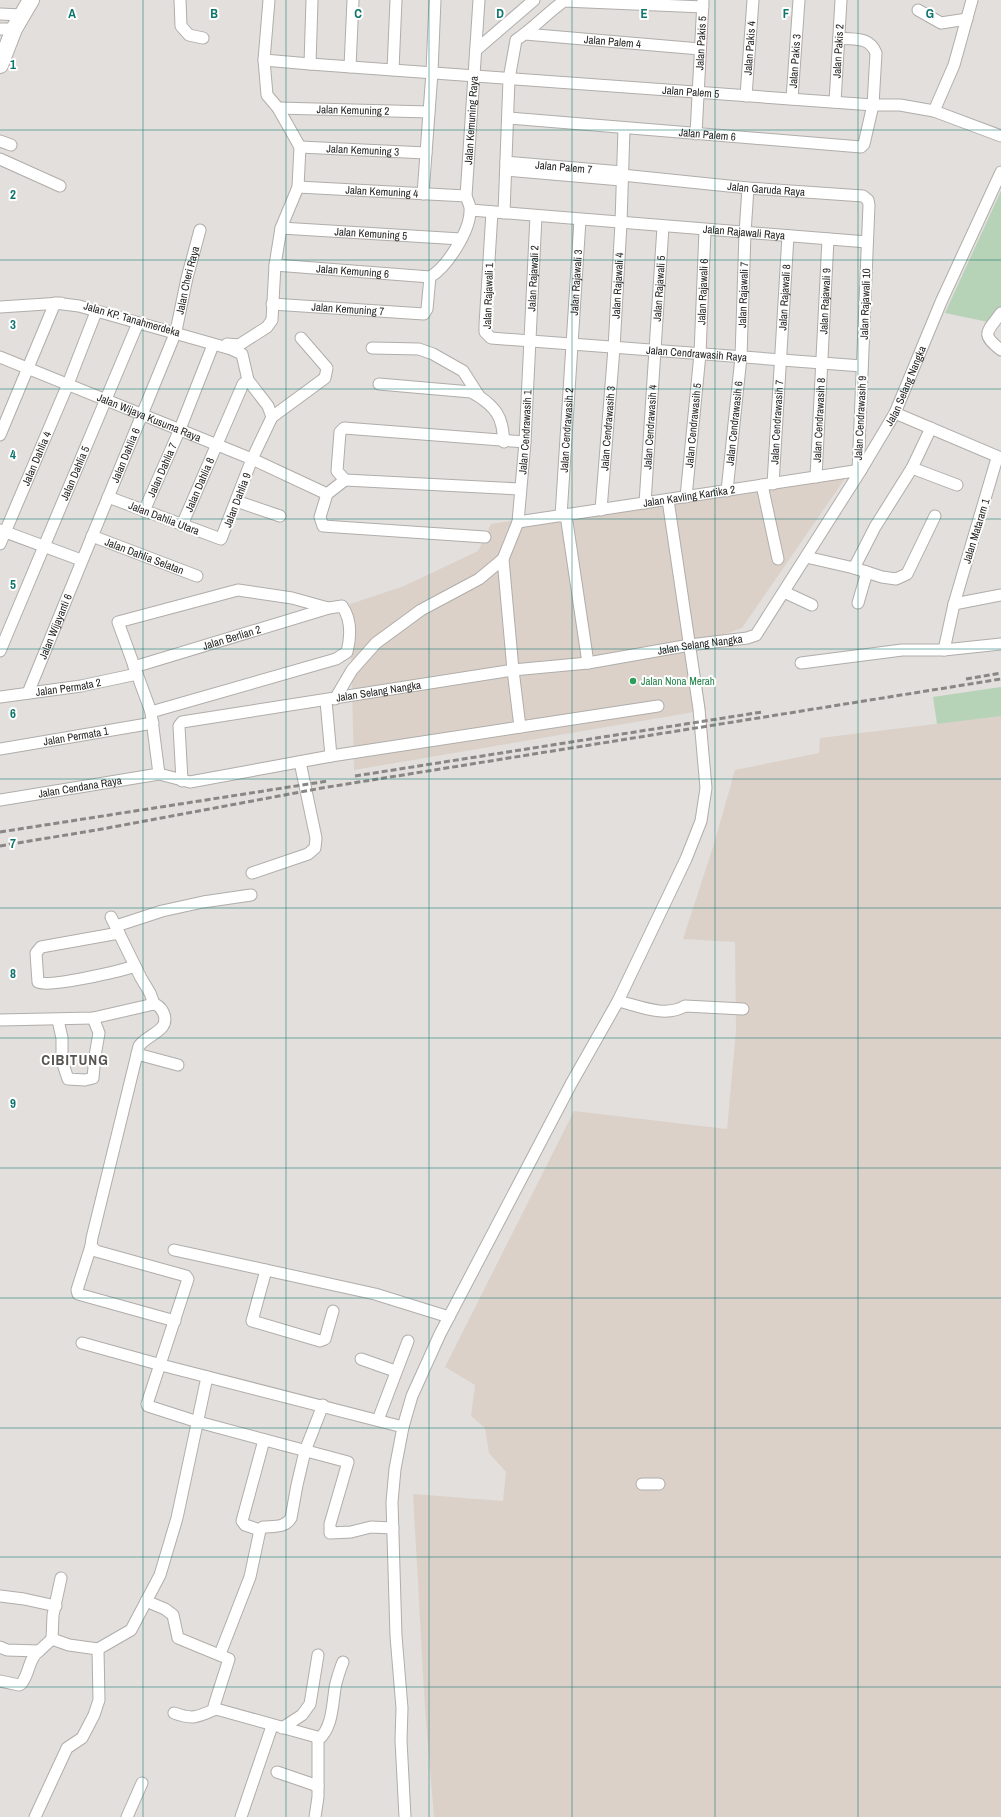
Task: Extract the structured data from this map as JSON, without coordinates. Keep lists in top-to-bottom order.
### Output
{
  "streets": {
    "street": [
      "Jalan Palem 4",
      "Jalan Pakis 5",
      "Jalan Pakis 4",
      "Jalan Pakis 2",
      "Jalan Pakis 3",
      "Jalan Palem 5",
      "Jalan Kemuning 2",
      "Jalan Kemuning Raya",
      "Jalan Palem 6",
      "Jalan Kemuning 3",
      "Jalan Palem 7",
      "Jalan Garuda Raya",
      "Jalan Kemuning 4",
      "Jalan Rajawali Raya",
      "Jalan Kemuning 5",
      "Jalan Kemuning 6",
      "Jalan Rajawali 2",
      "Jalan Cheri Raya",
      "Jalan Rajawali 3",
      "Jalan Rajawali 4",
      "Jalan Rajawali 5",
      "Jalan Rajawali 6",
      "Jalan Rajawali 7",
      "Jalan Rajawali 1",
      "Jalan Rajawali 8",
      "Jalan Rajawali 9",
      "Jalan Rajawali 10",
      "Jalan Kemuning 7",
      "Jalan KP. Tanahmerdeka",
      "Jalan Cendrawasih Raya",
      "Jalan Selang Nangka",
      "Jalan Wijaya Kusuma Raya",
      "Jalan Cendrawasih 9",
      "Jalan Cendrawasih 8",
      "Jalan Cendrawasih 7",
      "Jalan Cendrawasih 6",
      "Jalan Cendrawasih 5",
      "Jalan Cendrawasih 4",
      "Jalan Cendrawasih 3",
      "Jalan Cendrawasih 2",
      "Jalan Cendrawasih 1",
      "Jalan Dahlia 6",
      "Jalan Dahlia 4",
      "Jalan Dahlia 7",
      "Jalan Dahlia 5",
      "Jalan Dahlia 8",
      "Jalan Kavling Kartika 2",
      "Jalan Dahlia 9",
      "Jalan Dahlia Utara",
      "Jalan Mataram 1",
      "Jalan Dahlia Selatan",
      "Jalan Wijayanti 6",
      "Jalan Berlian 2",
      "Jalan Permata 2",
      "Jalan Permata 1",
      "Jalan Cendana Raya"
    ]
  },
  "crossings": [
    ["Jalan Palem 4", "Jalan Pakis 5"],
    ["Jalan Pakis 5", "Jalan Palem 5"],
    ["Jalan Pakis 5", "Jalan Palem 6"],
    ["Jalan Pakis 4", "Jalan Palem 5"],
    ["Jalan Pakis 2", "Jalan Palem 5"],
    ["Jalan Pakis 3", "Jalan Palem 5"],
    ["Jalan Palem 5", "Jalan Kemuning Raya"],
    ["Jalan Palem 5", "Jalan Palem 6"],
    ["Jalan Kemuning Raya", "Jalan Kemuning 4"],
    ["Jalan Kemuning Raya", "Jalan Rajawali Raya"],
    ["Jalan Palem 6", "Jalan Rajawali 4"],
    ["Jalan Palem 7", "Jalan Garuda Raya"],
    ["Jalan Palem 7", "Jalan Rajawali 4"],
    ["Jalan Garuda Raya", "Jalan Rajawali Raya"],
    ["Jalan Garuda Raya", "Jalan Rajawali 4"],
    ["Jalan Garuda Raya", "Jalan Rajawali 7"],
    ["Jalan Garuda Raya", "Jalan Rajawali 10"],
    ["Jalan Rajawali Raya", "Jalan Rajawali 2"],
    ["Jalan Rajawali Raya", "Jalan Rajawali 3"],
    ["Jalan Rajawali Raya", "Jalan Rajawali 4"],
    ["Jalan Rajawali Raya", "Jalan Rajawali 5"],
    ["Jalan Rajawali Raya", "Jalan Rajawali 6"],
    ["Jalan Rajawali Raya", "Jalan Rajawali 7"],
    ["Jalan Rajawali Raya", "Jalan Rajawali 1"],
    ["Jalan Rajawali Raya", "Jalan Rajawali 8"],
    ["Jalan Rajawali Raya", "Jalan Rajawali 9"],
    ["Jalan Rajawali Raya", "Jalan Rajawali 10"],
    ["Jalan Kemuning 6", "Jalan Kemuning 7"],
    ["Jalan Rajawali 2", "Jalan Rajawali 1"],
    ["Jalan Rajawali 2", "Jalan Cendrawasih Raya"],
    ["Jalan Rajawali 2", "Jalan Cendrawasih 1"],
    ["Jalan Cheri Raya", "Jalan KP. Tanahmerdeka"],
    ["Jalan Cheri Raya", "Jalan Wijaya Kusuma Raya"],
    ["Jalan Cheri Raya", "Jalan Dahlia 6"],
    ["Jalan Rajawali 3", "Jalan Cendrawasih Raya"],
    ["Jalan Rajawali 3", "Jalan Cendrawasih 2"],
    ["Jalan Rajawali 4", "Jalan Cendrawasih Raya"],
    ["Jalan Rajawali 4", "Jalan Cendrawasih 3"],
    ["Jalan Rajawali 5", "Jalan Cendrawasih Raya"],
    ["Jalan Rajawali 5", "Jalan Cendrawasih 4"],
    ["Jalan Rajawali 6", "Jalan Cendrawasih Raya"],
    ["Jalan Rajawali 6", "Jalan Cendrawasih 5"],
    ["Jalan Rajawali 7", "Jalan Cendrawasih Raya"],
    ["Jalan Rajawali 7", "Jalan Cendrawasih 6"],
    ["Jalan Rajawali 1", "Jalan Cendrawasih Raya"],
    ["Jalan Rajawali 1", "Jalan Cendrawasih 1"],
    ["Jalan Rajawali 8", "Jalan Cendrawasih Raya"],
    ["Jalan Rajawali 8", "Jalan Cendrawasih 7"],
    ["Jalan Rajawali 9", "Jalan Cendrawasih Raya"],
    ["Jalan Rajawali 9", "Jalan Cendrawasih 8"],
    ["Jalan Rajawali 10", "Jalan Cendrawasih Raya"],
    ["Jalan Rajawali 10", "Jalan Cendrawasih 9"],
    ["Jalan Cendrawasih Raya", "Jalan Cendrawasih 9"],
    ["Jalan Cendrawasih Raya", "Jalan Cendrawasih 8"],
    ["Jalan Cendrawasih Raya", "Jalan Cendrawasih 7"],
    ["Jalan Cendrawasih Raya", "Jalan Cendrawasih 6"],
    ["Jalan Cendrawasih Raya", "Jalan Cendrawasih 5"],
    ["Jalan Cendrawasih Raya", "Jalan Cendrawasih 4"],
    ["Jalan Cendrawasih Raya", "Jalan Cendrawasih 3"],
    ["Jalan Cendrawasih Raya", "Jalan Cendrawasih 2"],
    ["Jalan Cendrawasih Raya", "Jalan Cendrawasih 1"],
    ["Jalan Selang Nangka", "Jalan Cendrawasih 9"],
    ["Jalan Selang Nangka", "Jalan Cendrawasih 2"],
    ["Jalan Selang Nangka", "Jalan Kavling Kartika 2"],
    ["Jalan Wijaya Kusuma Raya", "Jalan Dahlia 6"],
    ["Jalan Wijaya Kusuma Raya", "Jalan Dahlia 4"],
    ["Jalan Wijaya Kusuma Raya", "Jalan Dahlia 7"],
    ["Jalan Wijaya Kusuma Raya", "Jalan Dahlia 5"],
    ["Jalan Wijaya Kusuma Raya", "Jalan Dahlia 8"],
    ["Jalan Wijaya Kusuma Raya", "Jalan Dahlia 9"],
    ["Jalan Cendrawasih 9", "Jalan Kavling Kartika 2"],
    ["Jalan Cendrawasih 8", "Jalan Kavling Kartika 2"],
    ["Jalan Cendrawasih 7", "Jalan Kavling Kartika 2"],
    ["Jalan Cendrawasih 6", "Jalan Kavling Kartika 2"],
    ["Jalan Cendrawasih 5", "Jalan Kavling Kartika 2"],
    ["Jalan Cendrawasih 4", "Jalan Kavling Kartika 2"],
    ["Jalan Cendrawasih 3", "Jalan Kavling Kartika 2"],
    ["Jalan Cendrawasih 2", "Jalan Kavling Kartika 2"],
    ["Jalan Cendrawasih 1", "Jalan Kavling Kartika 2"],
    ["Jalan Dahlia 6", "Jalan Dahlia Utara"],
    ["Jalan Dahlia 6", "Jalan Dahlia Selatan"],
    ["Jalan Dahlia 6", "Jalan Wijayanti 6"],
    ["Jalan Dahlia 7", "Jalan Dahlia Utara"],
    ["Jalan Dahlia 8", "Jalan Dahlia Utara"],
    ["Jalan Dahlia 9", "Jalan Dahlia Utara"],
    ["Jalan Dahlia Selatan", "Jalan Wijayanti 6"],
    ["Jalan Wijayanti 6", "Jalan Permata 2"],
    ["Jalan Berlian 2", "Jalan Permata 2"]
  ],
  "districts": ["CIBITUNG"],
  "places": ["Jalan Nona Merah"],
  "grid": {
    "columns": [
      "A",
      "B",
      "C",
      "D",
      "E",
      "F",
      "G"
    ],
    "rows": [
      "1",
      "2",
      "3",
      "4",
      "5",
      "6",
      "7",
      "8",
      "9"
    ]
  }
}
